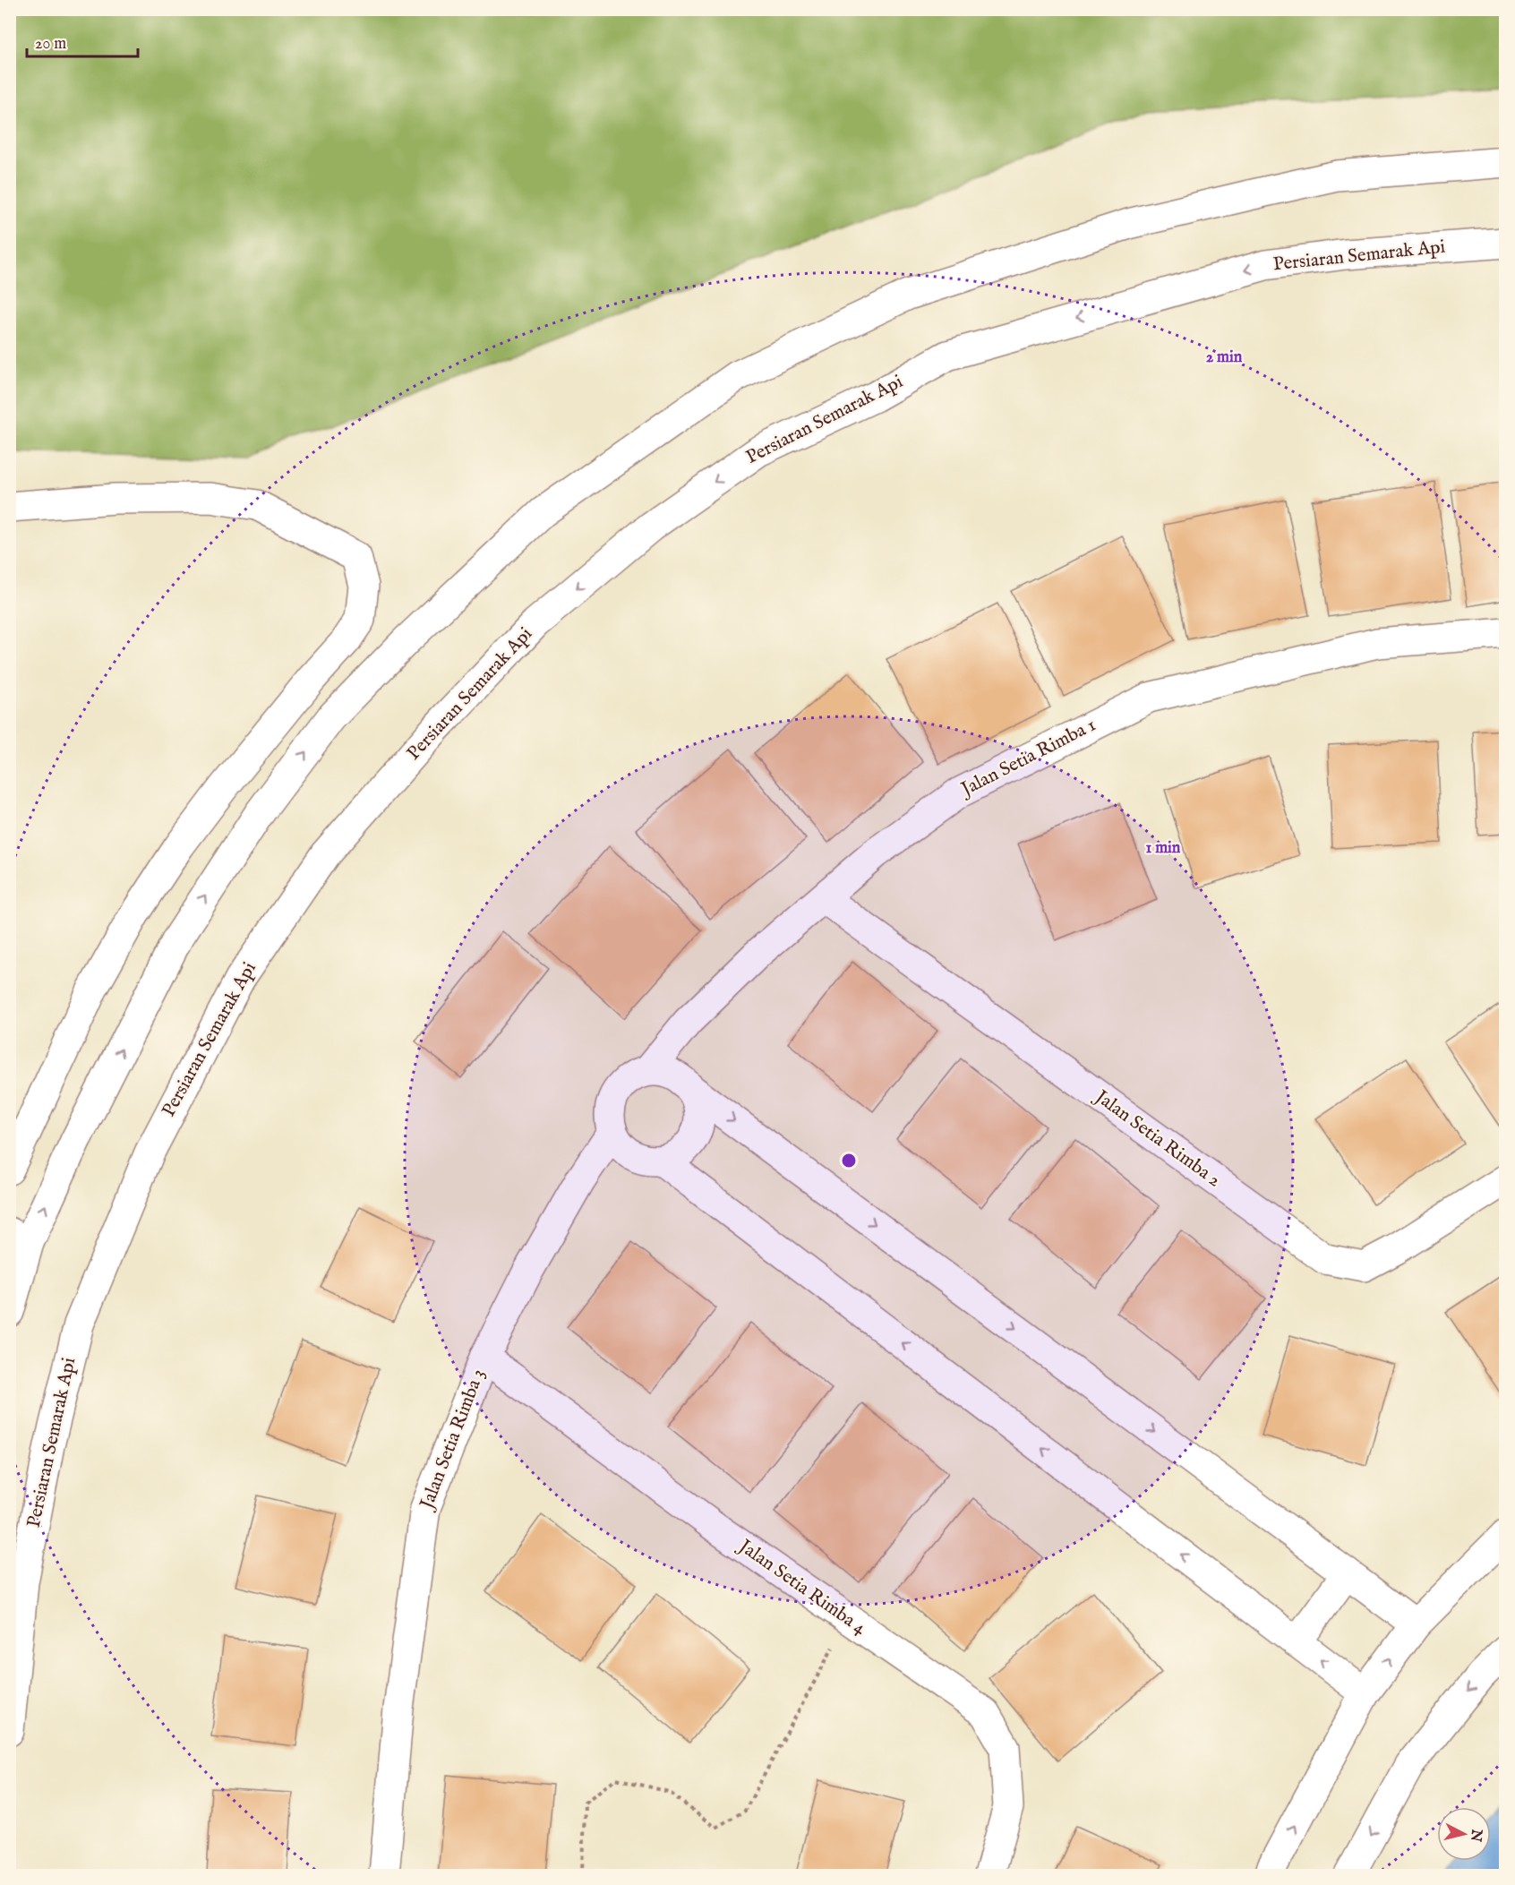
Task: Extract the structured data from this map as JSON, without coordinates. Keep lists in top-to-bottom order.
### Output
{
  "streets": {
    "street": [
      "Persiaran Semarak Api",
      "Jalan Setia Rimba 1",
      "Jalan Setia Rimba 2",
      "Jalan Setia Rimba 3",
      "Jalan Setia Rimba 4"
    ]
  },
  "crossings": [
    ["Jalan Setia Rimba 1", "Jalan Setia Rimba 2"],
    ["Jalan Setia Rimba 1", "Jalan Setia Rimba 3"],
    ["Jalan Setia Rimba 3", "Jalan Setia Rimba 4"]
  ],
  "scale_bar": "20 m",
  "north": "right",
  "rings": ["2 min", "1 min"]
}
